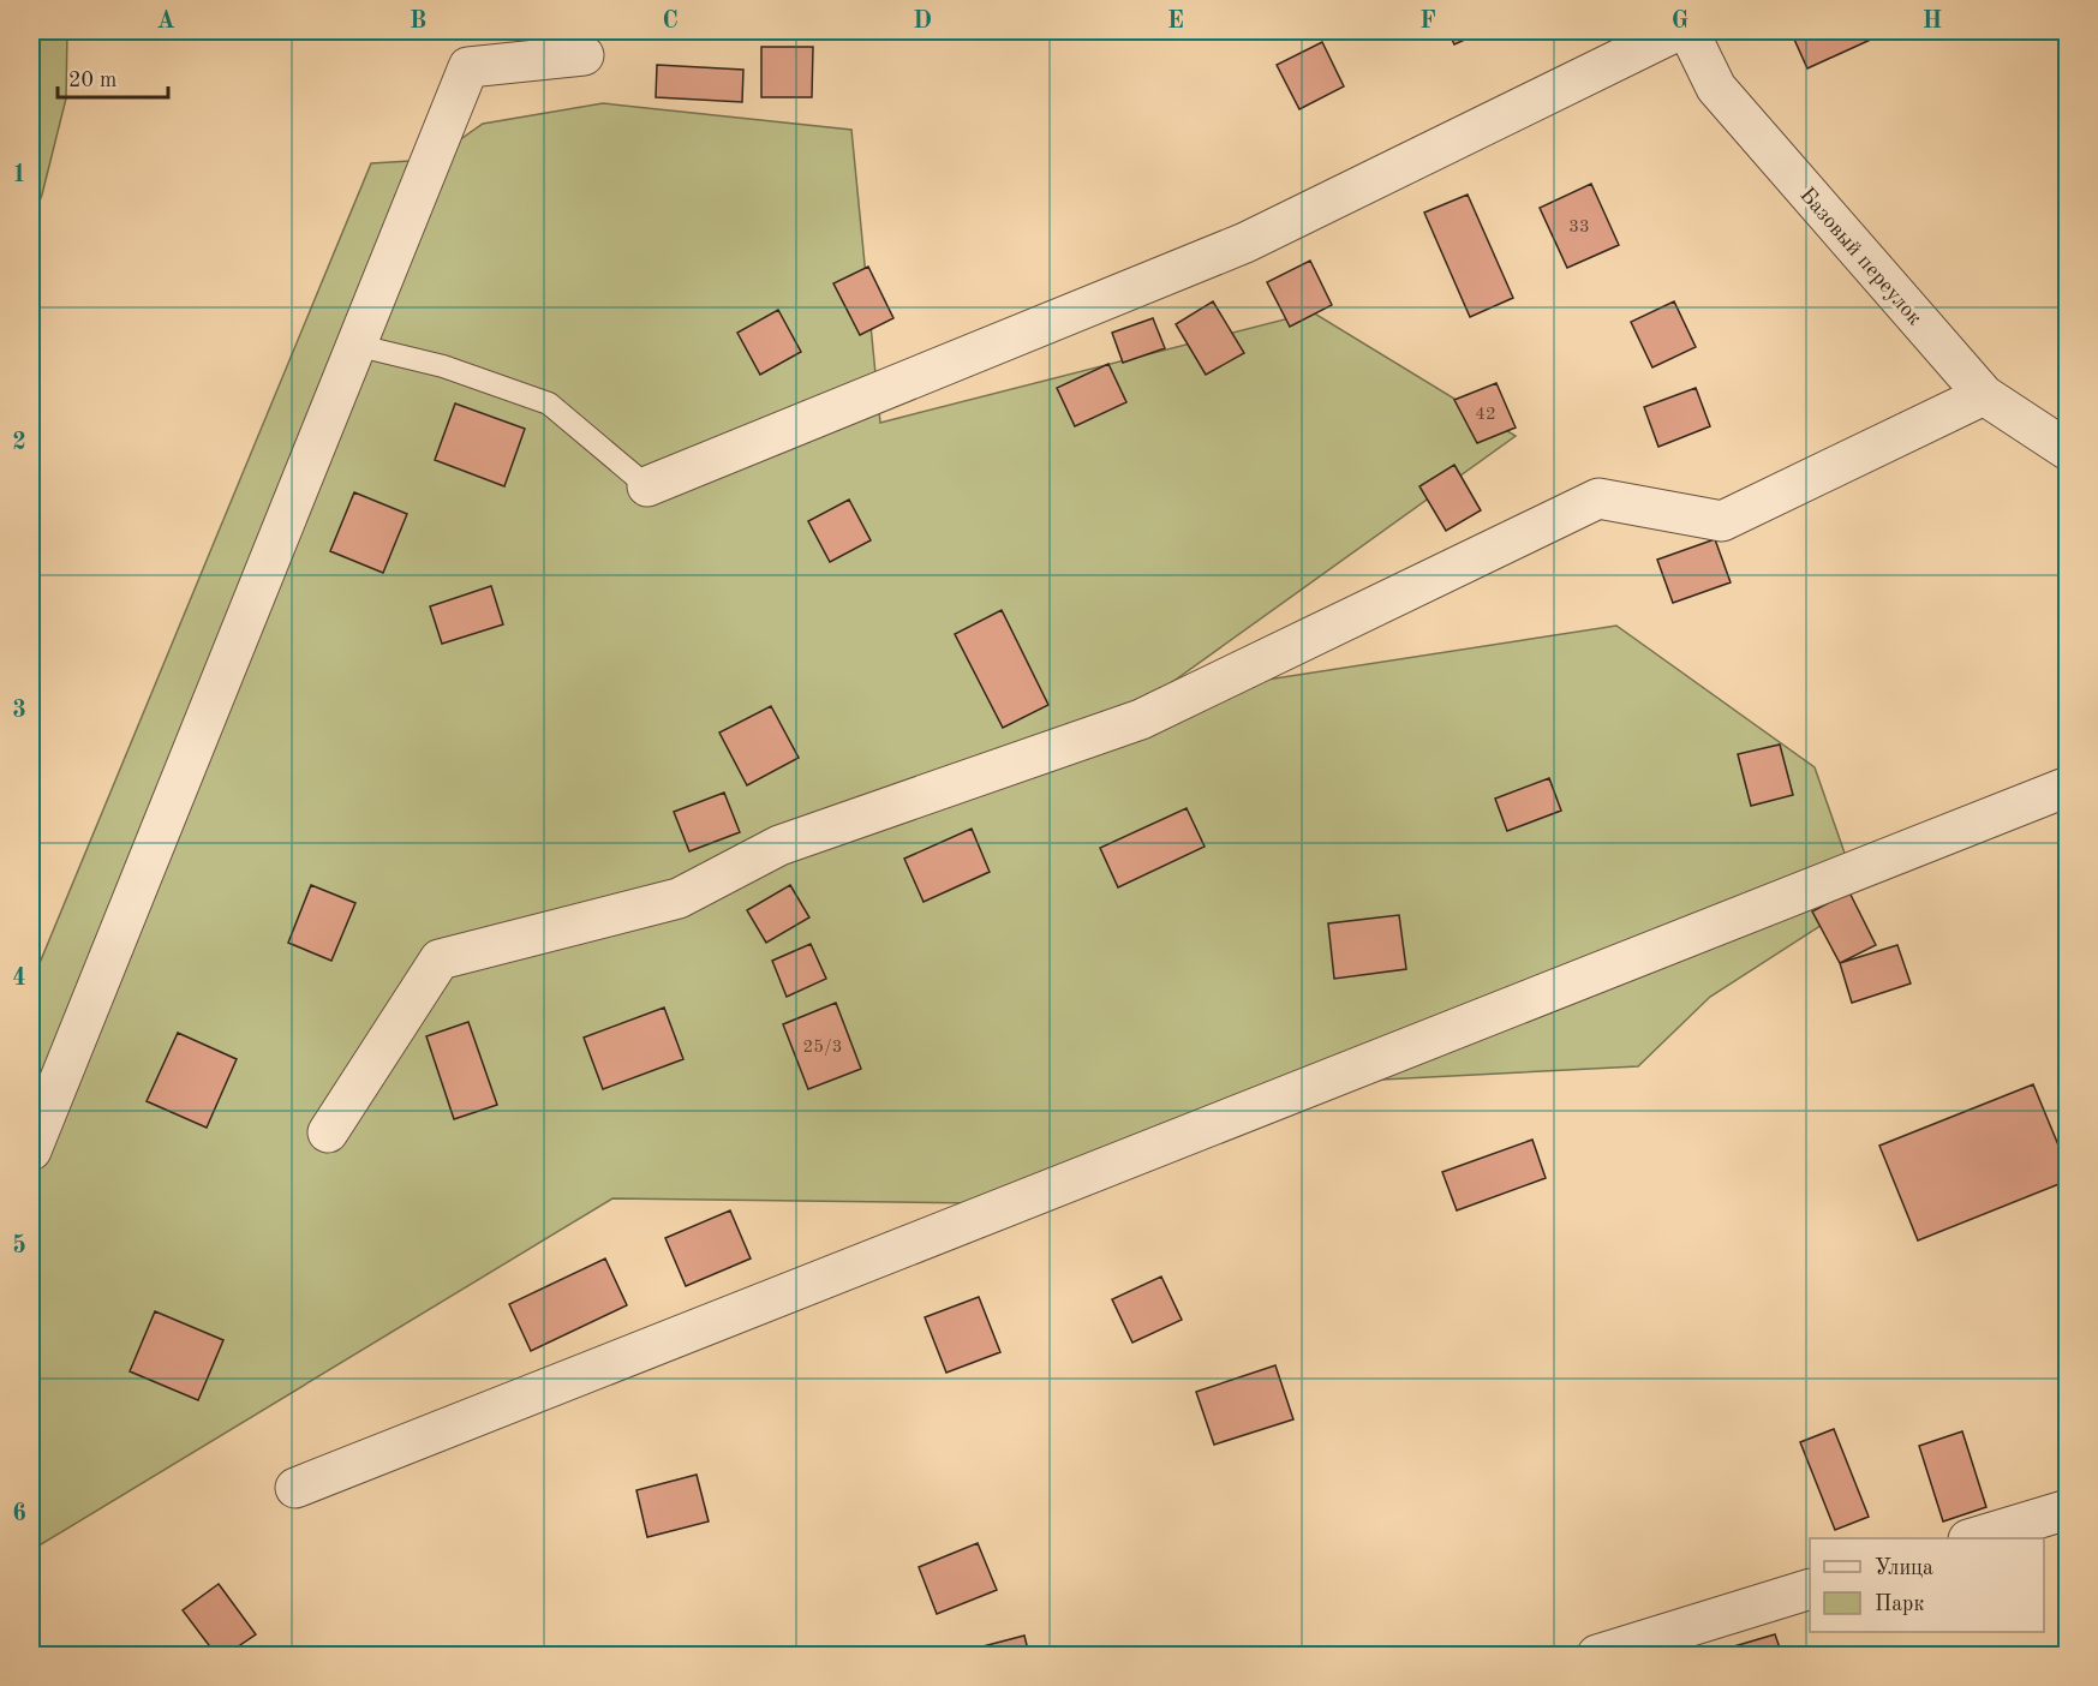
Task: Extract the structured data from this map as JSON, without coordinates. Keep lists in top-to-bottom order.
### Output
{
  "streets": {
    "street": ["Базовый переулок"]
  },
  "house_numbers": ["33", "42", "25/3"],
  "legend": ["Улица", "Парк"],
  "scale_bar": "20 m",
  "grid": {
    "columns": [
      "A",
      "B",
      "C",
      "D",
      "E",
      "F",
      "G",
      "H"
    ],
    "rows": [
      "1",
      "2",
      "3",
      "4",
      "5",
      "6"
    ]
  }
}
